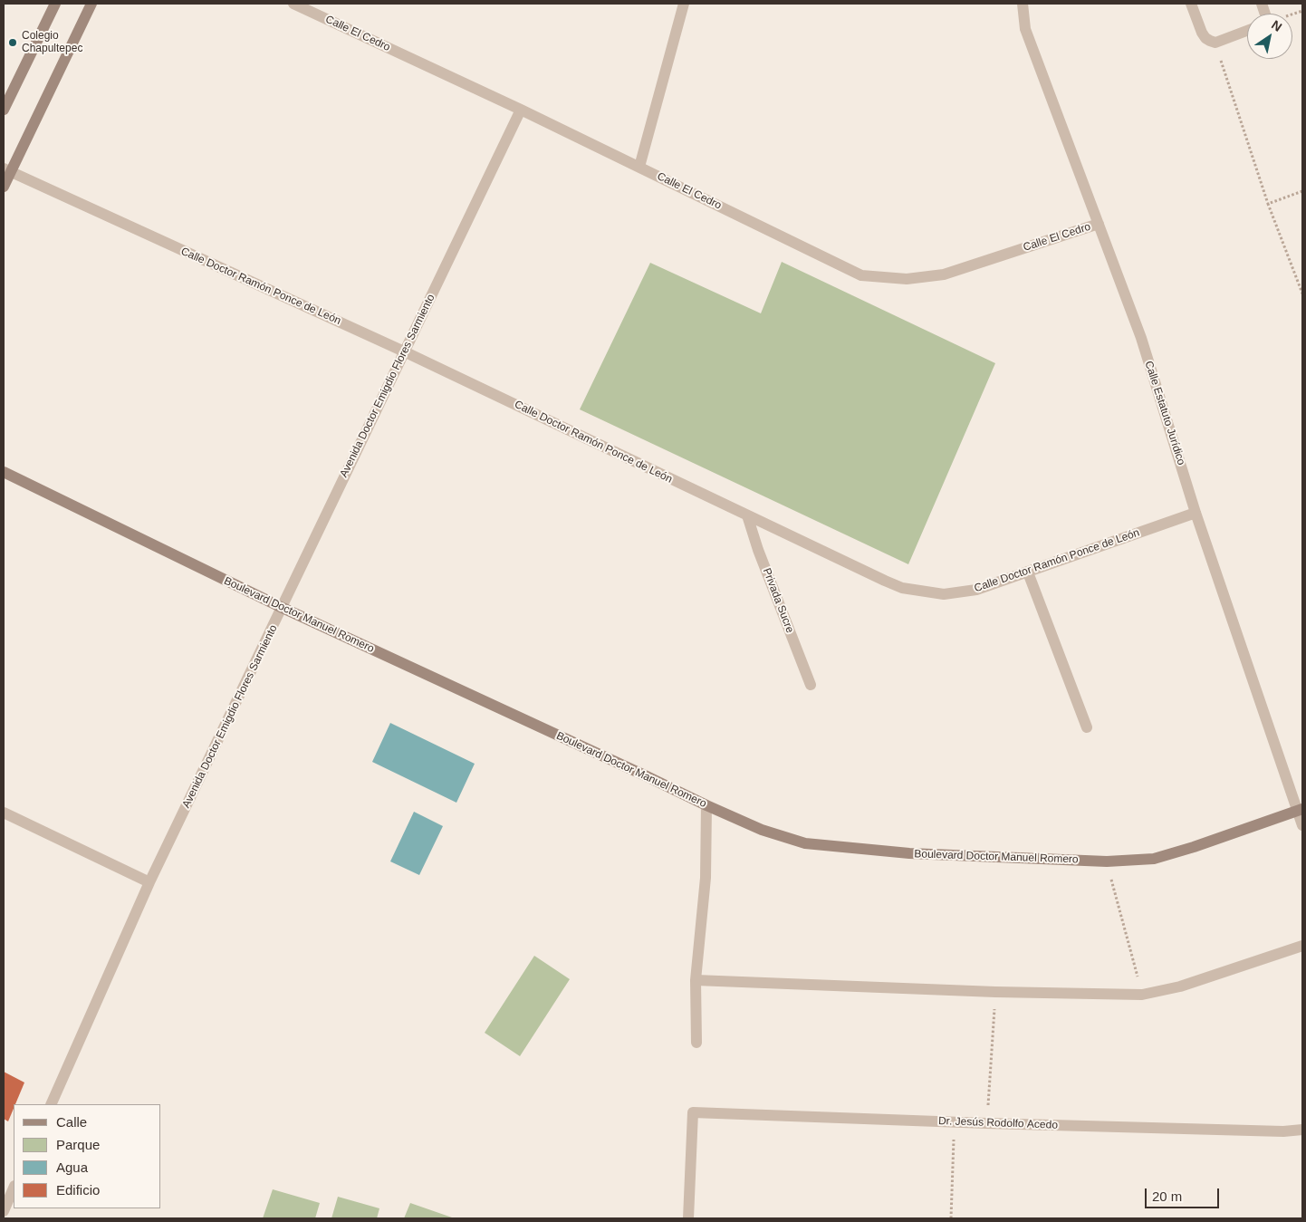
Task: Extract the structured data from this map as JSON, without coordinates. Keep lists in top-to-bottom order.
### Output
{
  "streets": {
    "street": [
      "Calle El Cedro",
      "Calle Doctor Ramón Ponce de León",
      "Avenida Doctor Emigdio Flores Sarmiento",
      "Calle Estatuto Jurídico",
      "Privada Sucre",
      "Boulevard Doctor Manuel Romero",
      "Dr. Jesús Rodolfo Acedo"
    ]
  },
  "crossings": [
    ["Calle El Cedro", "Avenida Doctor Emigdio Flores Sarmiento"],
    ["Calle El Cedro", "Calle Estatuto Jurídico"],
    ["Calle Doctor Ramón Ponce de León", "Avenida Doctor Emigdio Flores Sarmiento"],
    ["Calle Doctor Ramón Ponce de León", "Calle Estatuto Jurídico"],
    ["Calle Doctor Ramón Ponce de León", "Privada Sucre"],
    ["Avenida Doctor Emigdio Flores Sarmiento", "Boulevard Doctor Manuel Romero"],
    ["Calle Estatuto Jurídico", "Boulevard Doctor Manuel Romero"]
  ],
  "places": ["Colegio Chapultepec"],
  "legend": [
    "Calle",
    "Parque",
    "Agua",
    "Edificio"
  ],
  "scale_bar": "20 m",
  "north": "top right"
}
